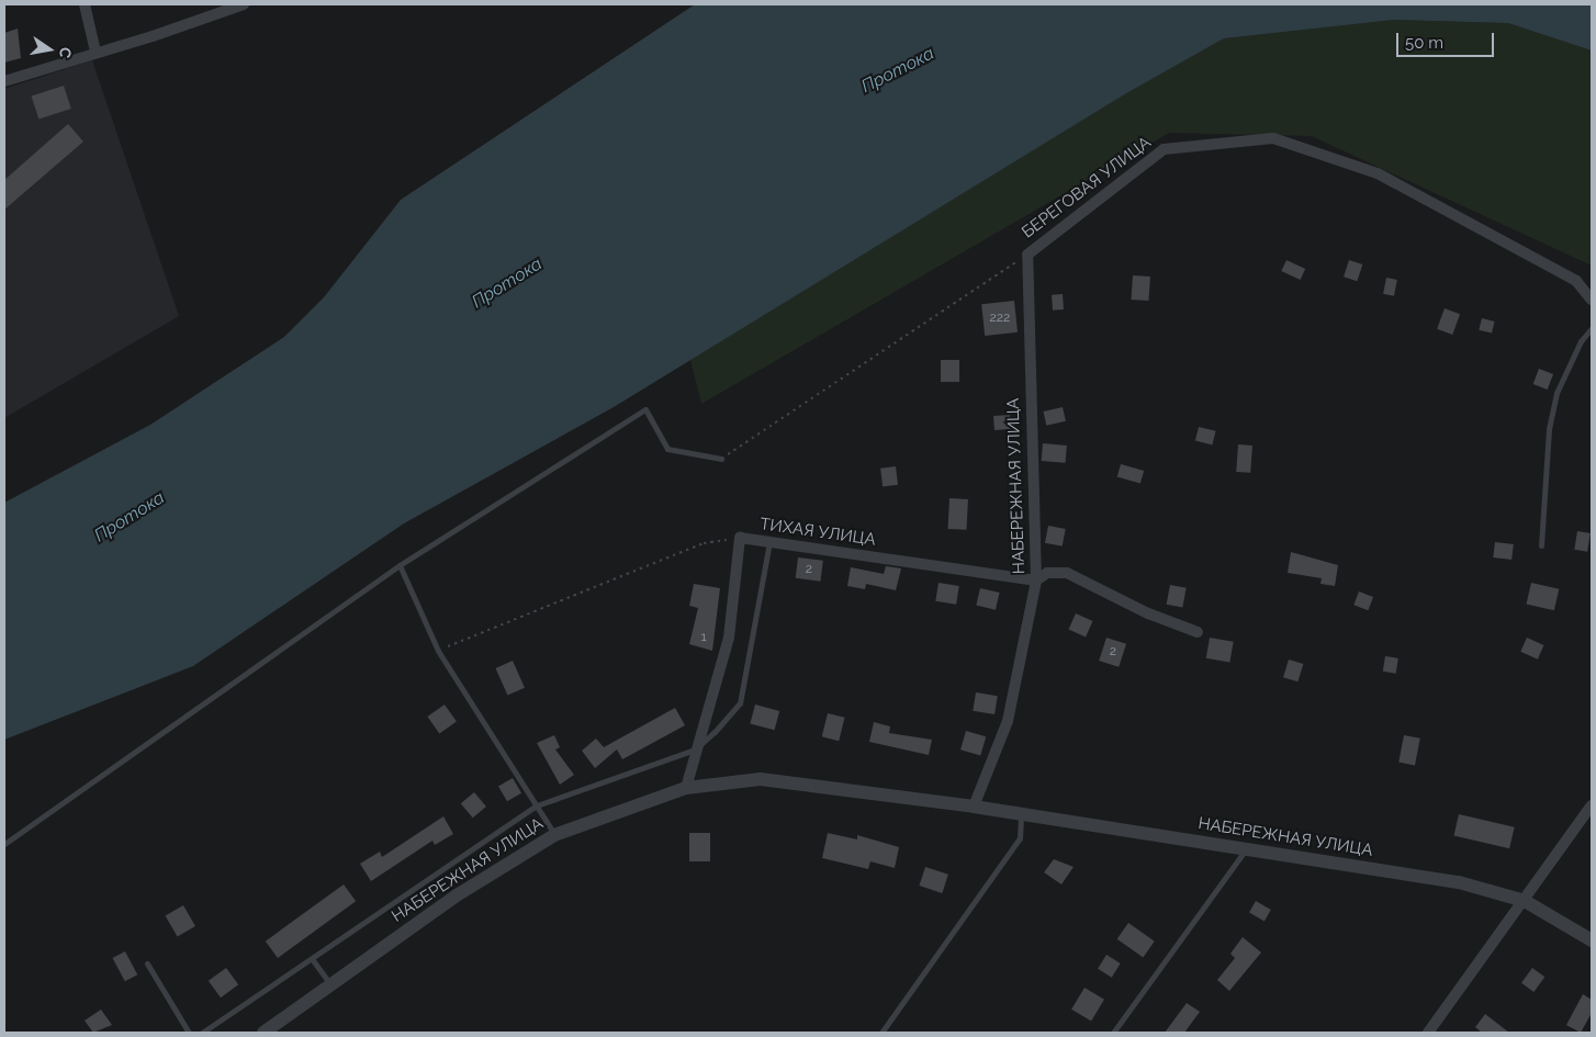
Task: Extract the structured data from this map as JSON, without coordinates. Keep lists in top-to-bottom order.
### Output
{
  "streets": {
    "street": ["БЕРЕГОВАЯ УЛИЦА", "НАБЕРЕЖНАЯ УЛИЦА", "ТИХАЯ УЛИЦА"]
  },
  "crossings": [
    ["БЕРЕГОВАЯ УЛИЦА", "НАБЕРЕЖНАЯ УЛИЦА"],
    ["НАБЕРЕЖНАЯ УЛИЦА", "ТИХАЯ УЛИЦА"]
  ],
  "water": ["Протока"],
  "house_numbers": [
    "222",
    "2",
    "1",
    "2"
  ],
  "scale_bar": "50 m",
  "north": "right"
}
